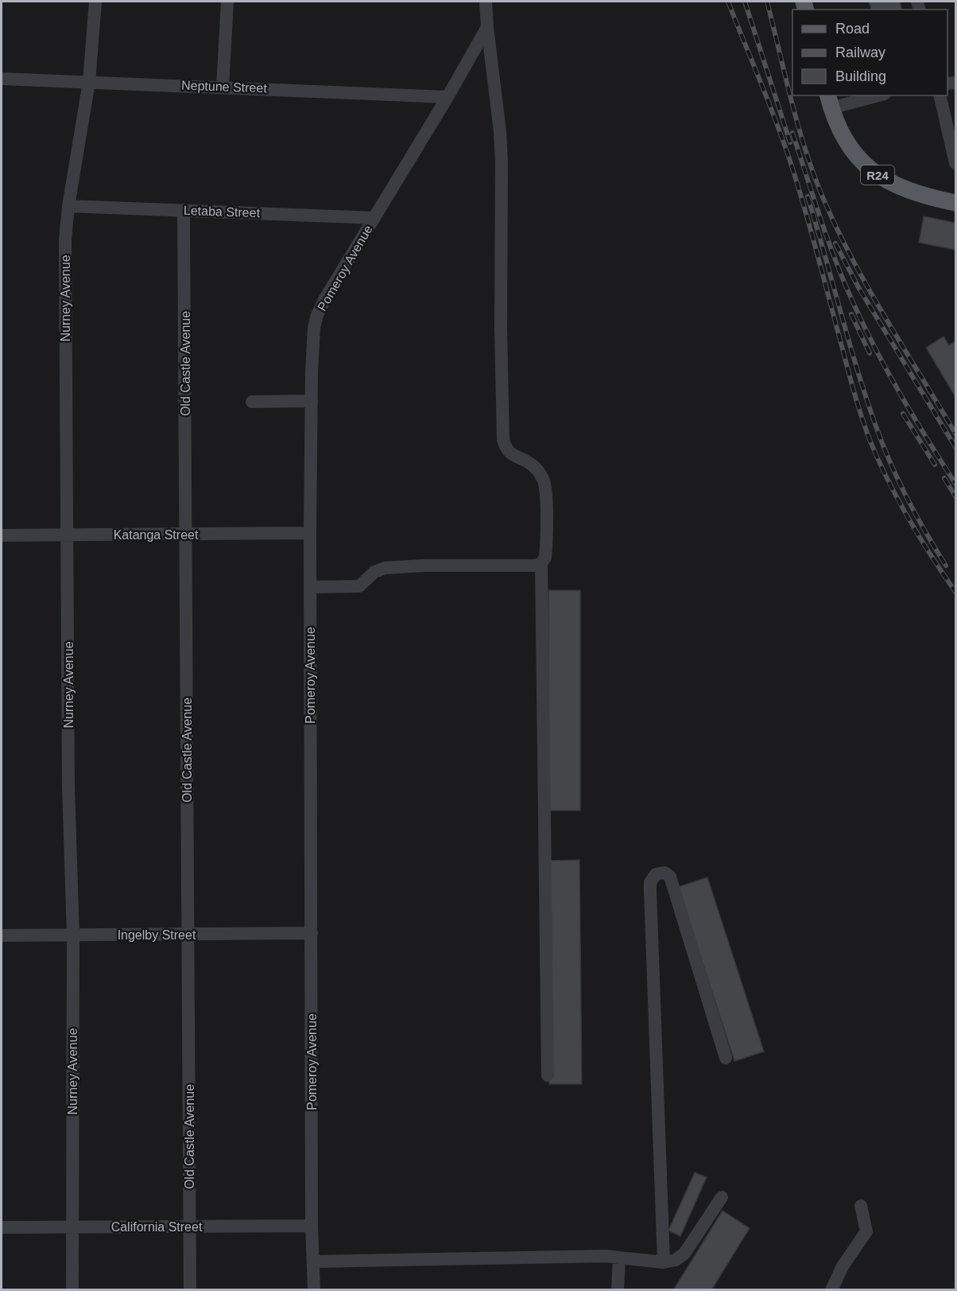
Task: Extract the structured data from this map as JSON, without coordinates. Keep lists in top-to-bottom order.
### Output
{
  "streets": {
    "main road": ["R24"],
    "street": [
      "Neptune Street",
      "Letaba Street",
      "Pomeroy Avenue",
      "Nurney Avenue",
      "Old Castle Avenue",
      "Katanga Street",
      "Ingelby Street",
      "California Street"
    ]
  },
  "crossings": [
    ["Neptune Street", "Pomeroy Avenue"],
    ["Neptune Street", "Nurney Avenue"],
    ["Letaba Street", "Pomeroy Avenue"],
    ["Letaba Street", "Nurney Avenue"],
    ["Letaba Street", "Old Castle Avenue"],
    ["Pomeroy Avenue", "Katanga Street"],
    ["Pomeroy Avenue", "Ingelby Street"],
    ["Pomeroy Avenue", "California Street"],
    ["Nurney Avenue", "Katanga Street"],
    ["Nurney Avenue", "Ingelby Street"],
    ["Nurney Avenue", "California Street"],
    ["Old Castle Avenue", "Katanga Street"],
    ["Old Castle Avenue", "Ingelby Street"],
    ["Old Castle Avenue", "California Street"]
  ],
  "legend": ["Road", "Railway", "Building"]
}
